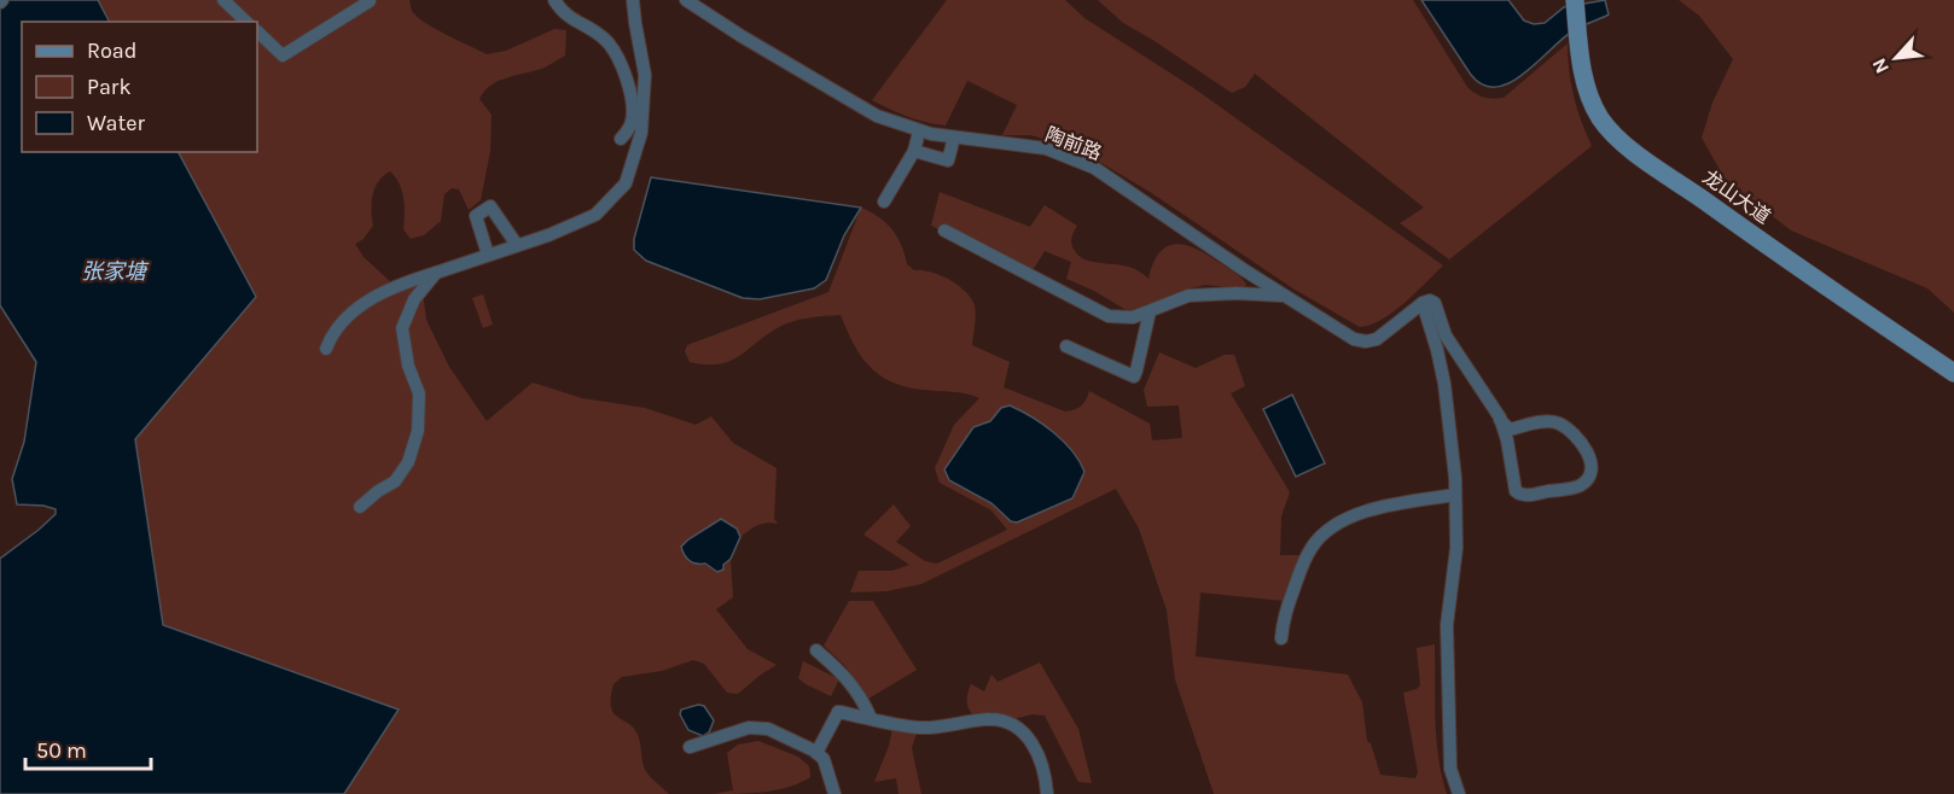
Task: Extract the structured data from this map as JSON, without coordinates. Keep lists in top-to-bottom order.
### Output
{
  "streets": {
    "main road": ["龙山大道"],
    "street": ["陶前路"]
  },
  "water": ["张家塘"],
  "legend": ["Road", "Park", "Water"],
  "scale_bar": "50 m",
  "north": "bottom left"
}
